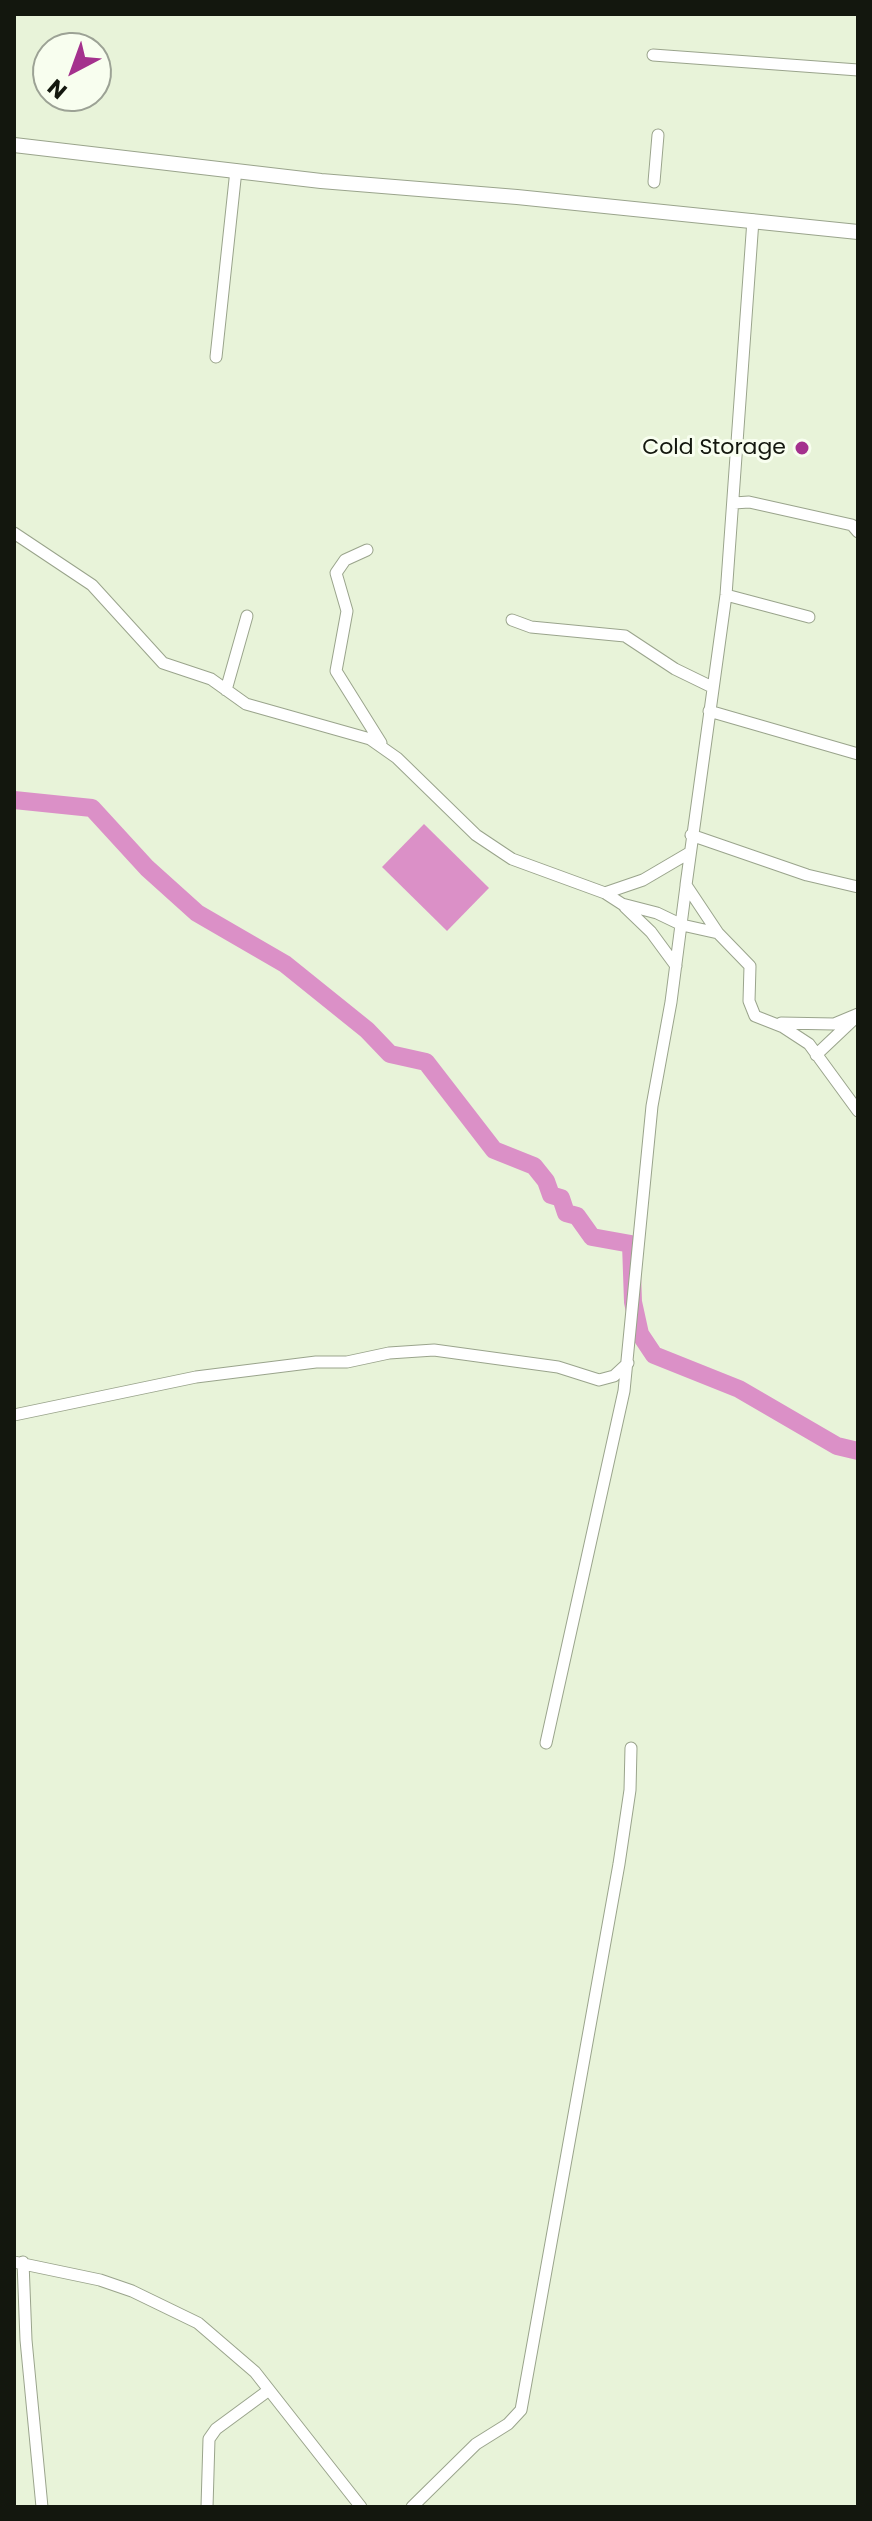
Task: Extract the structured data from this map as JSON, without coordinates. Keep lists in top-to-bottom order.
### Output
{
  "places": ["Cold Storage"],
  "north": "bottom left"
}
